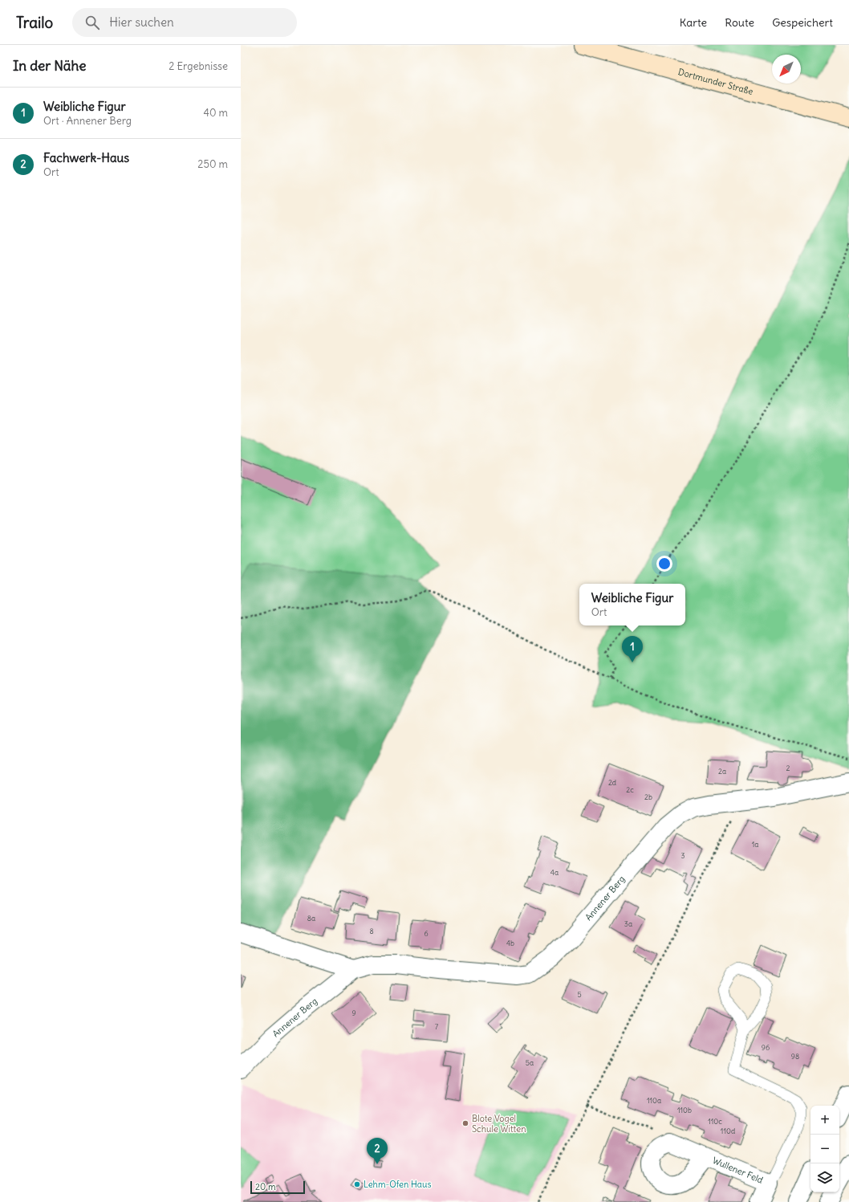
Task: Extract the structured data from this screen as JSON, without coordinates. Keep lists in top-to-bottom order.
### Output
{
  "streets": {
    "main road": ["Dortmunder Straße"],
    "street": ["Annener Berg", "Wullener Feld"]
  },
  "places": ["Blote Vogel Schule Witten", "Lehm-Ofen Haus"],
  "house_numbers": [
    "2",
    "2a",
    "2d",
    "2c",
    "2b",
    "1a",
    "3",
    "4a",
    "8a",
    "3a",
    "8",
    "6",
    "4b",
    "5",
    "9",
    "7",
    "96",
    "98",
    "5a",
    "110a",
    "110b",
    "110c",
    "110d"
  ],
  "scale_bar": "20 m",
  "north": "bottom left",
  "page": {
    "header": "Trailo",
    "search": "Hier suchen",
    "nav": ["Karte", "Route", "Gespeichert"],
    "heading": ["In der Nähe", "2 Ergebnisse"],
    "list": [
      {
        "mark": "1",
        "name": "Weibliche Figur",
        "note": "Ort · Annener Berg",
        "value": "40 m"
      },
      {
        "mark": "2",
        "name": "Fachwerk-Haus",
        "note": "Ort",
        "value": "250 m"
      }
    ],
    "popup": ["Weibliche Figur", "Ort"],
    "pins": ["1", "2"],
    "map_buttons": ["+", "−"],
    "scale": "20 m"
  }
}
